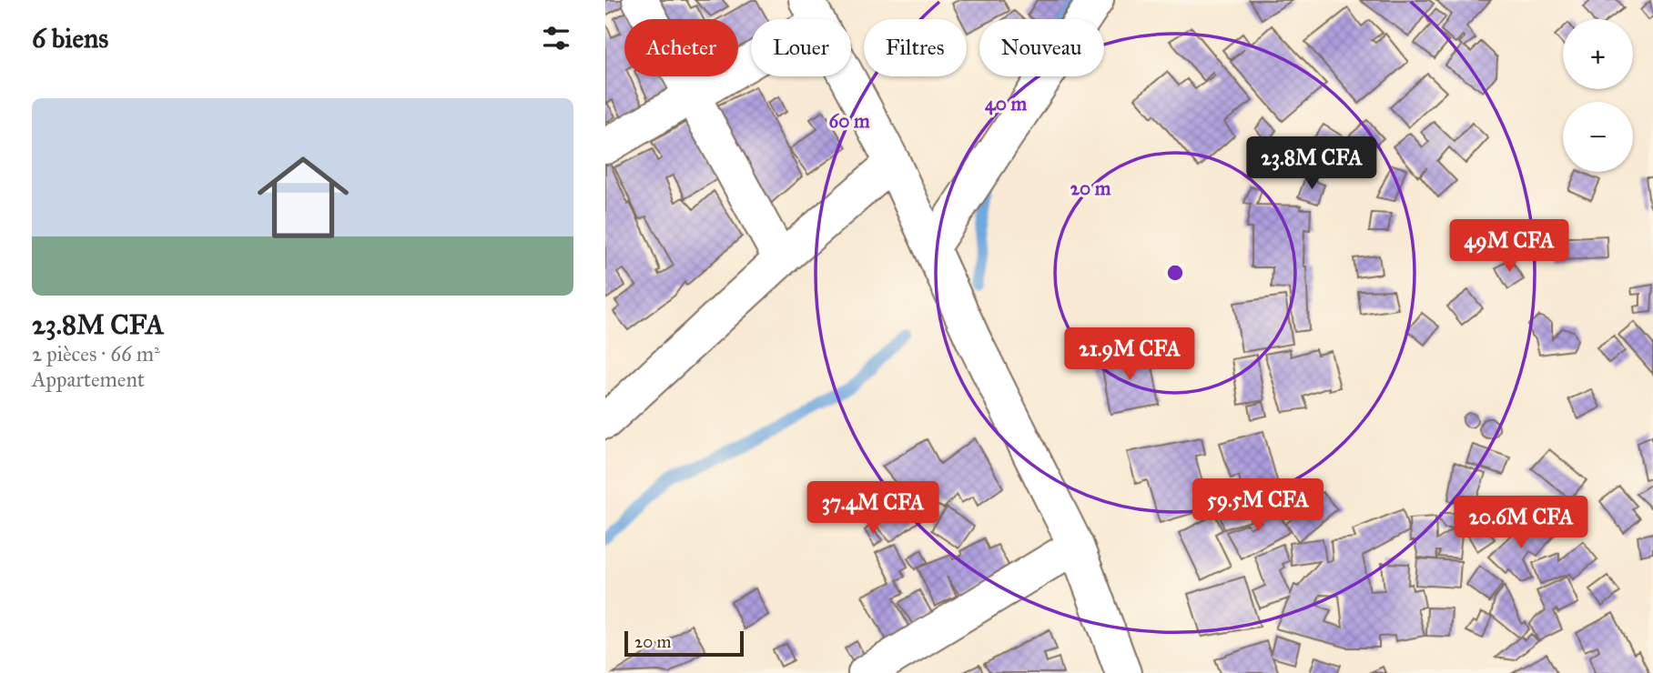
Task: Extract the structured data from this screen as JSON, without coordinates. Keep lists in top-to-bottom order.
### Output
{
  "scale_bar": "20 m",
  "page": {
    "heading": "6 biens",
    "map_buttons": ["+", "−"],
    "chip": [
      "Acheter",
      "Louer",
      "Filtres",
      "Nouveau"
    ],
    "list": [
      {
        "name": "23.8M CFA",
        "note": "2 pièces · 66 m² · Appartement"
      }
    ],
    "price": [
      "23.8M CFA",
      "49M CFA",
      "21.9M CFA",
      "59.5M CFA",
      "37.4M CFA",
      "20.6M CFA"
    ],
    "scale": "20 m"
  },
  "rings": ["40 m", "60 m", "20 m"]
}
